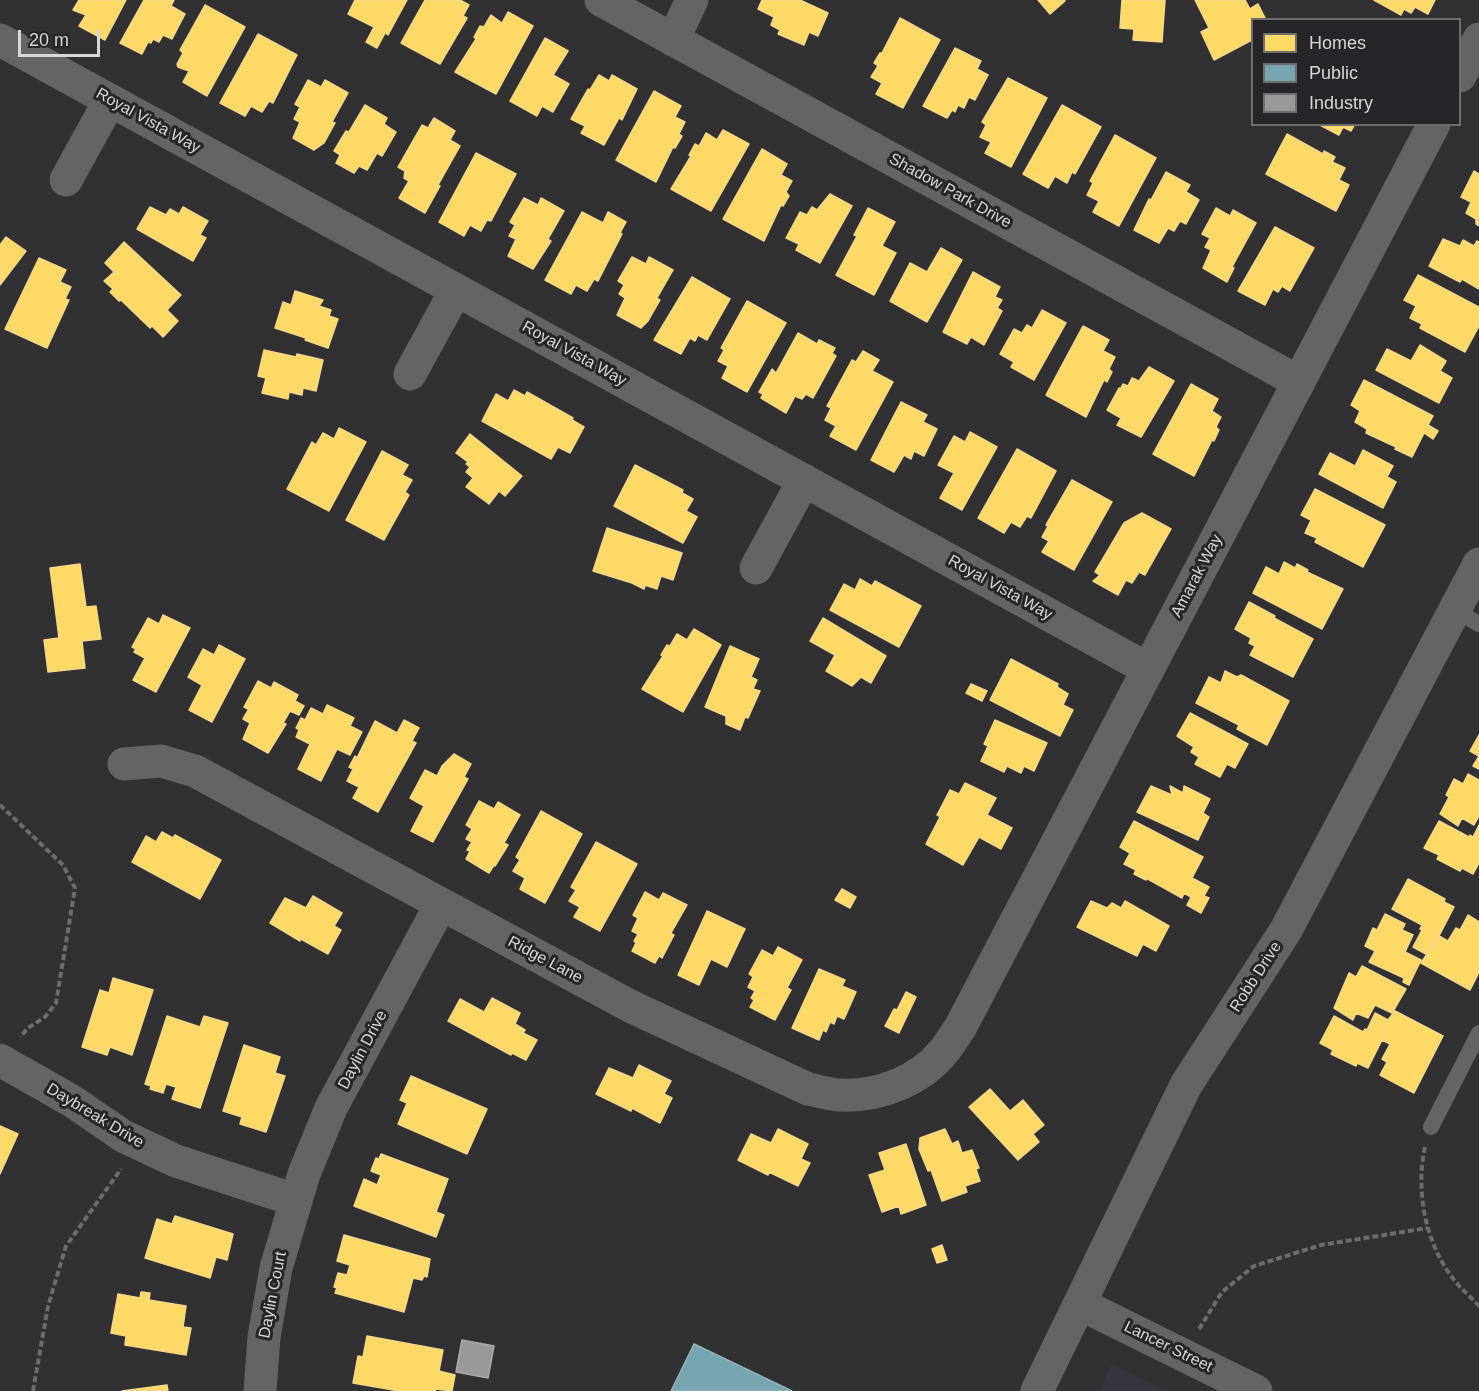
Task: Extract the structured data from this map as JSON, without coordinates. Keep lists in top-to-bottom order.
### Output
{
  "streets": {
    "street": [
      "Royal Vista Way",
      "Shadow Park Drive",
      "Amarak Way",
      "Ridge Lane",
      "Robb Drive",
      "Daylin Drive",
      "Daybreak Drive",
      "Daylin Court",
      "Lancer Street"
    ]
  },
  "crossings": [
    ["Royal Vista Way", "Amarak Way"],
    ["Shadow Park Drive", "Amarak Way"],
    ["Amarak Way", "Ridge Lane"],
    ["Ridge Lane", "Daylin Drive"],
    ["Robb Drive", "Lancer Street"],
    ["Daylin Drive", "Daybreak Drive"],
    ["Daylin Drive", "Daylin Court"],
    ["Daybreak Drive", "Daylin Court"]
  ],
  "legend": ["Homes", "Public", "Industry"],
  "scale_bar": "20 m"
}
